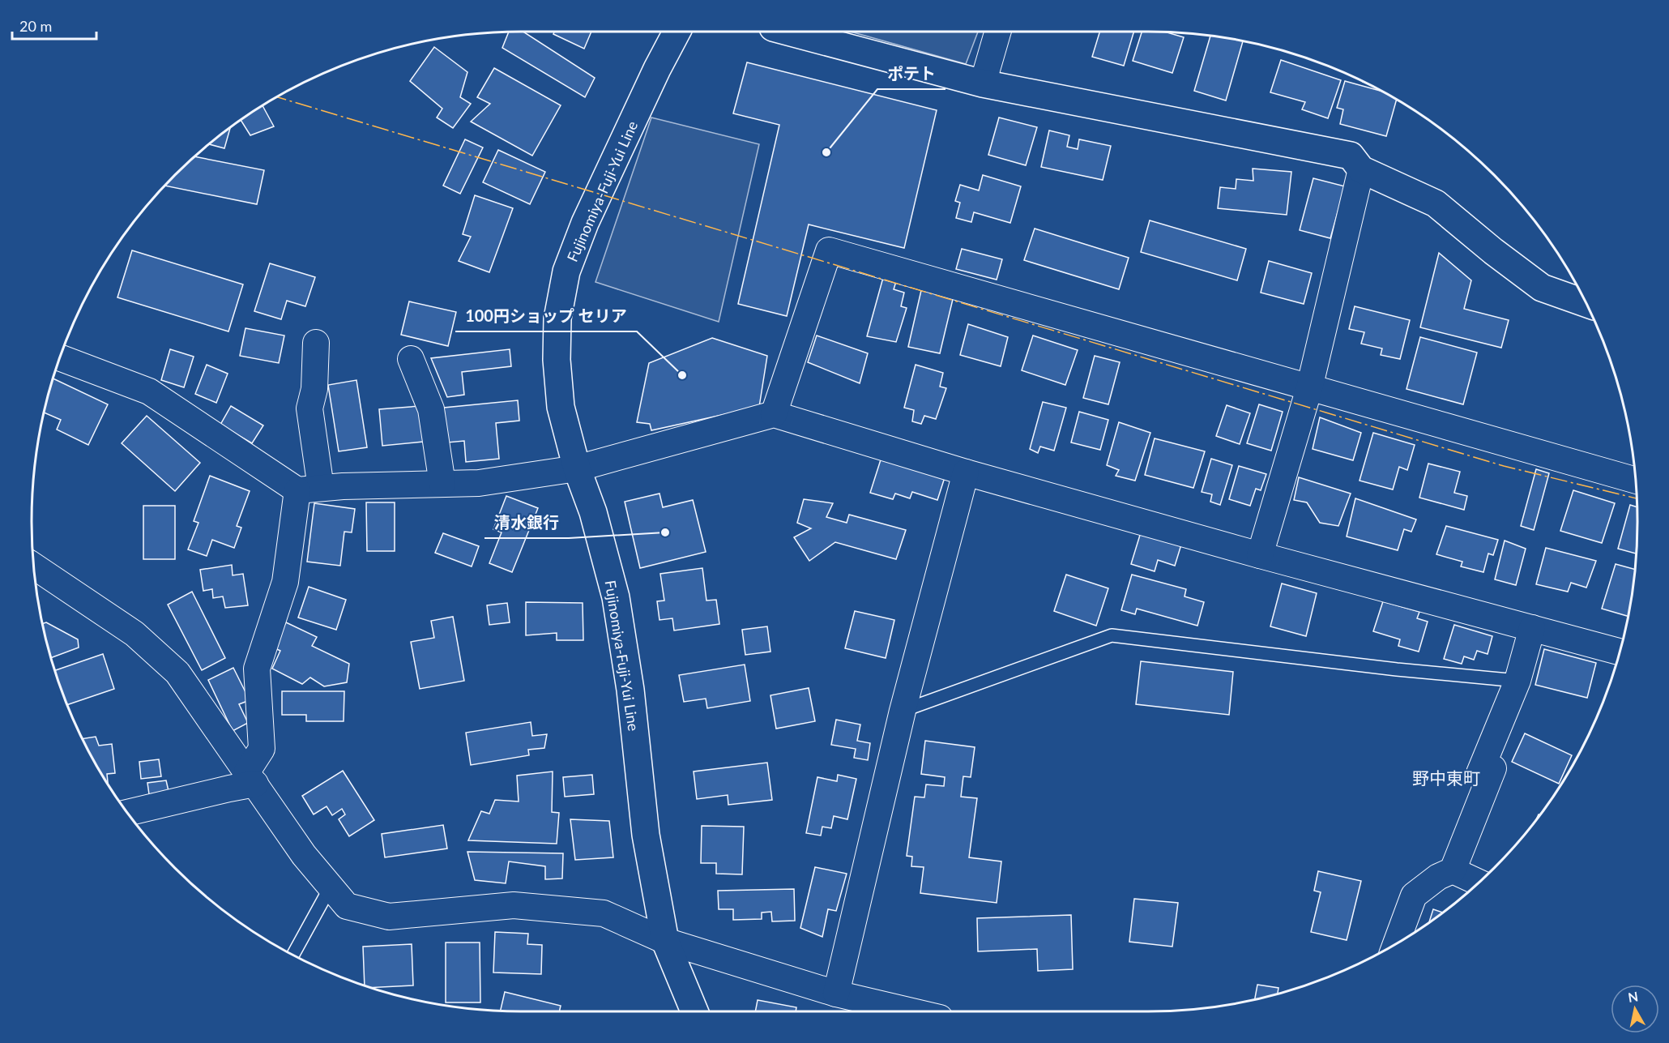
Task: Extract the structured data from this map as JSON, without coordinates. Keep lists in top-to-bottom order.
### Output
{
  "streets": {
    "main road": ["Fujinomiya-Fuji-Yui Line"]
  },
  "districts": ["野中東町"],
  "places": ["ポテト", "100円ショップ セリア", "清水銀行"],
  "scale_bar": "20 m",
  "north": "top"
}
